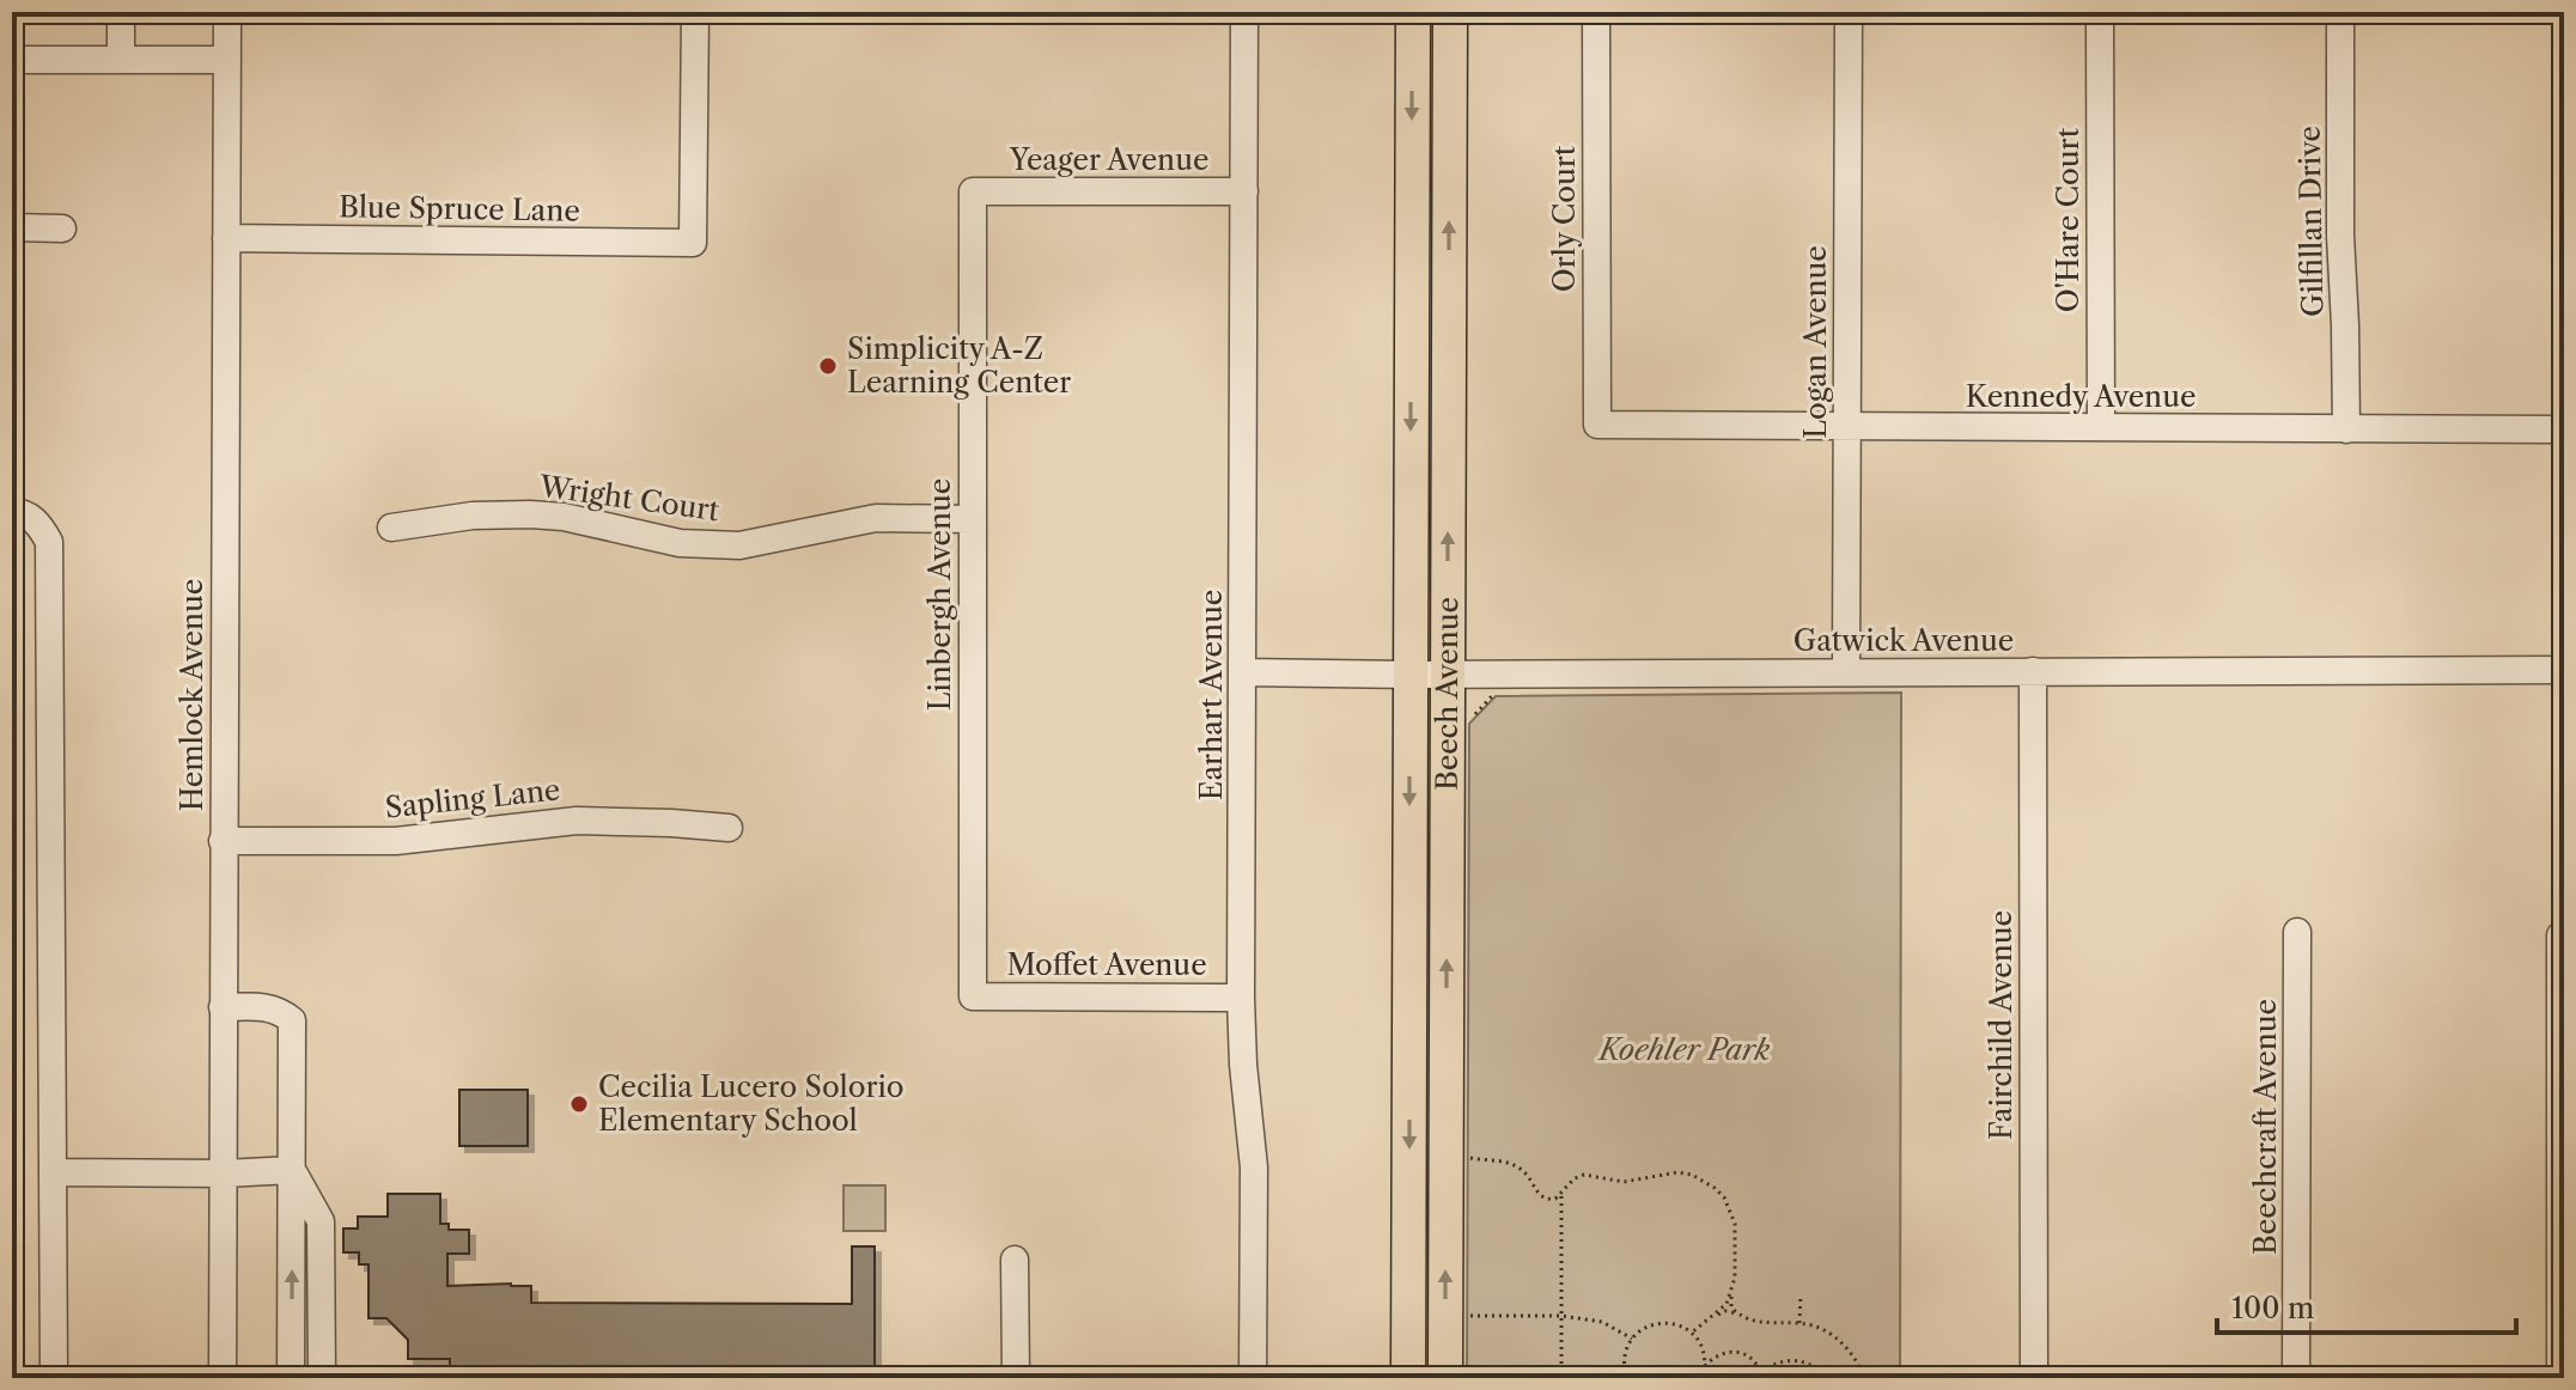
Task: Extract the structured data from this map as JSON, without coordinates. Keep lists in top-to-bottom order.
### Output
{
  "streets": {
    "main road": ["Beech Avenue"],
    "street": [
      "Yeager Avenue",
      "Blue Spruce Lane",
      "Orly Court",
      "O'Hare Court",
      "Gilfillan Drive",
      "Logan Avenue",
      "Kennedy Avenue",
      "Wright Court",
      "Linbergh Avenue",
      "Gatwick Avenue",
      "Hemlock Avenue",
      "Earhart Avenue",
      "Sapling Lane",
      "Moffet Avenue",
      "Fairchild Avenue",
      "Beechcraft Avenue"
    ]
  },
  "crossings": [
    ["Yeager Avenue", "Linbergh Avenue"],
    ["Yeager Avenue", "Earhart Avenue"],
    ["Blue Spruce Lane", "Hemlock Avenue"],
    ["Orly Court", "Kennedy Avenue"],
    ["O'Hare Court", "Kennedy Avenue"],
    ["Gilfillan Drive", "Kennedy Avenue"],
    ["Logan Avenue", "Kennedy Avenue"],
    ["Logan Avenue", "Gatwick Avenue"],
    ["Wright Court", "Linbergh Avenue"],
    ["Linbergh Avenue", "Moffet Avenue"],
    ["Gatwick Avenue", "Earhart Avenue"],
    ["Gatwick Avenue", "Beech Avenue"],
    ["Gatwick Avenue", "Fairchild Avenue"],
    ["Hemlock Avenue", "Sapling Lane"],
    ["Earhart Avenue", "Moffet Avenue"]
  ],
  "parks": ["Koehler Park"],
  "places": ["Simplicity A-Z Learning Center", "Cecilia Lucero Solorio Elementary School"],
  "scale_bar": "100 m"
}
